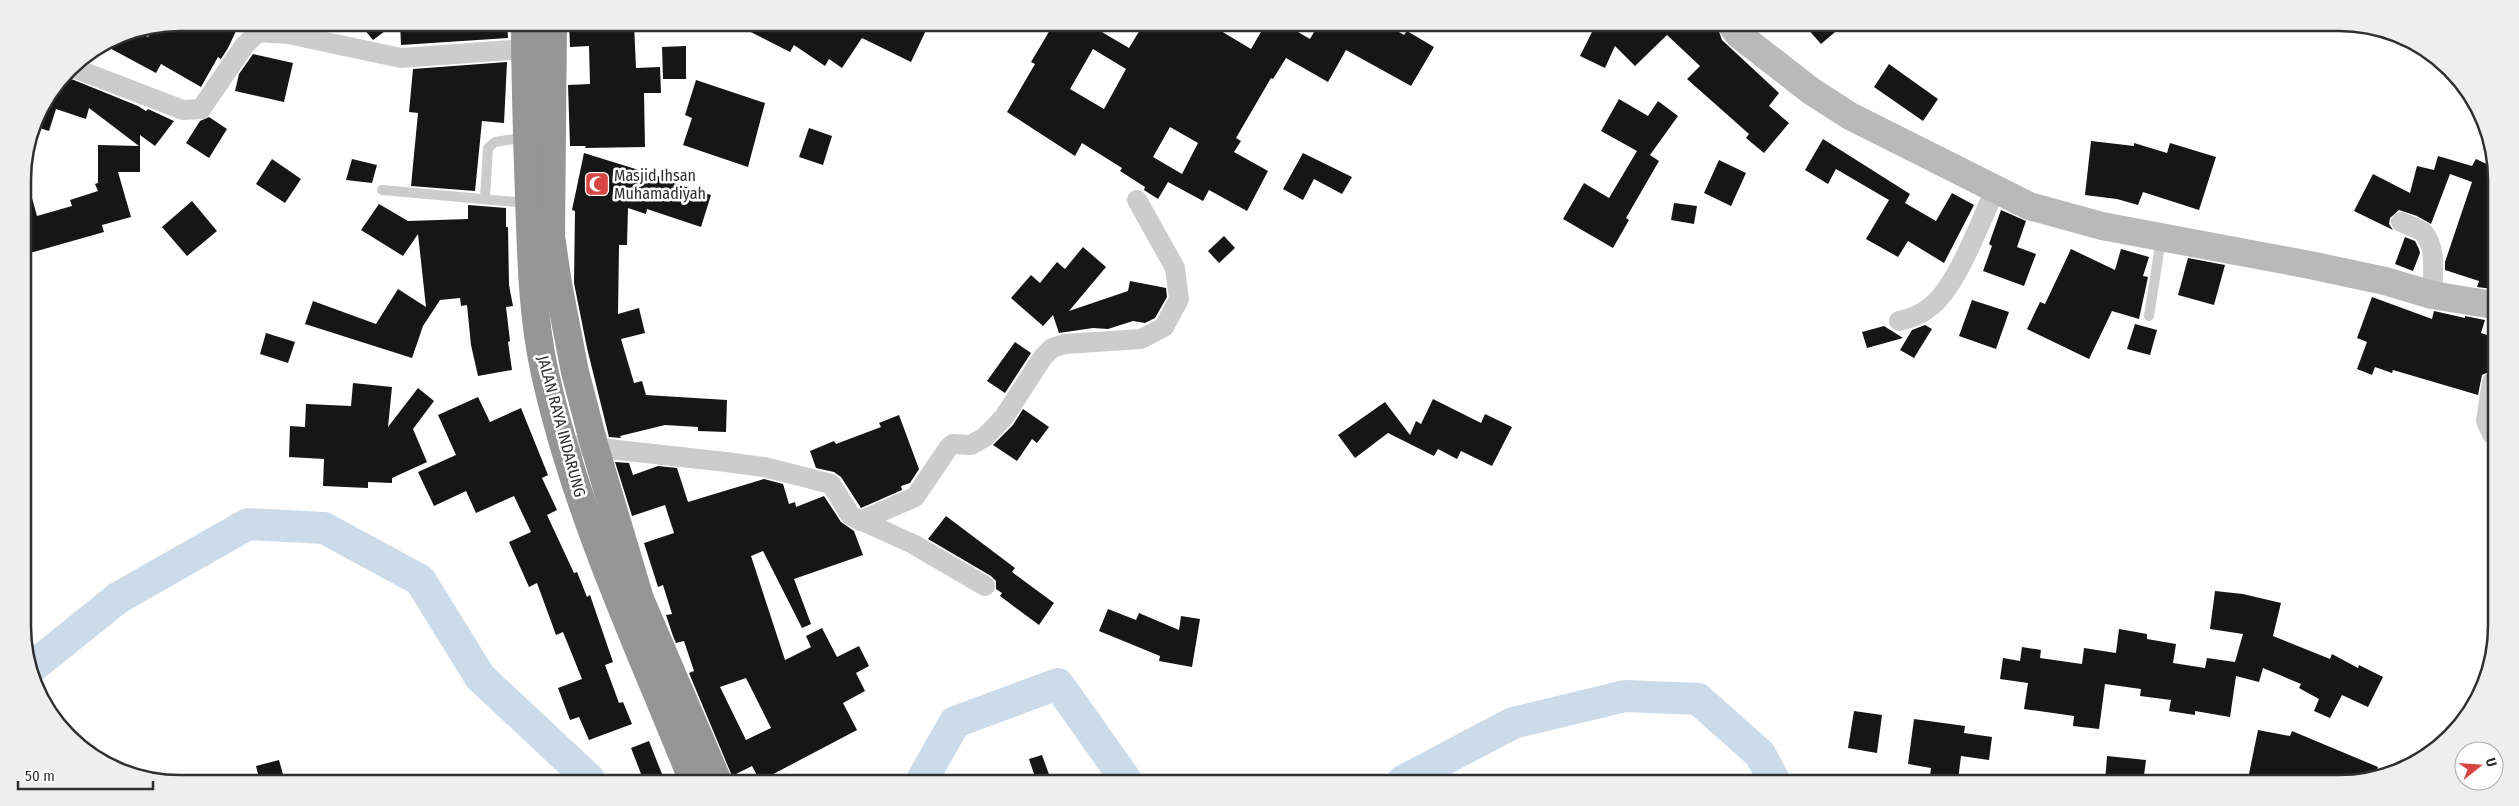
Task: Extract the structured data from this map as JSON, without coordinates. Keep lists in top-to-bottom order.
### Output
{
  "streets": {
    "highway": ["JALAN RAYA INDARUNG"]
  },
  "places": {
    "mosque": ["Masjid Ihsan Muhamadiyah"]
  },
  "scale_bar": "50 m",
  "north": "right"
}
